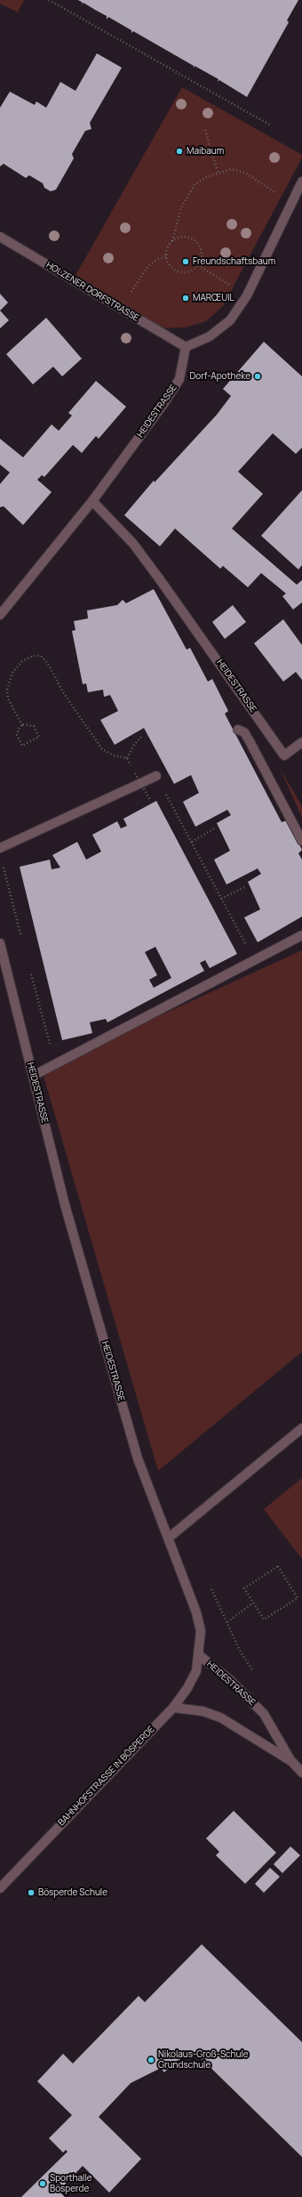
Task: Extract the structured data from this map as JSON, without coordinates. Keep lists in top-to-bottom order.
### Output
{
  "streets": {
    "street": ["HOLZENER DORFSTRASSE", "HEIDESTRASSE", "BAHNHOFSTRASSE IN BÖSPERDE"]
  },
  "crossings": [
    ["HOLZENER DORFSTRASSE", "HEIDESTRASSE"],
    ["HEIDESTRASSE", "BAHNHOFSTRASSE IN BÖSPERDE"]
  ],
  "places": [
    "Maibaum",
    "Freundschaftsbaum",
    "MARŒUIL",
    "Dorf-Apotheke",
    "Bösperde Schule",
    "Nikolaus-Groß-Schule Grundschule",
    "Sporthalle Bösperde"
  ]
}
